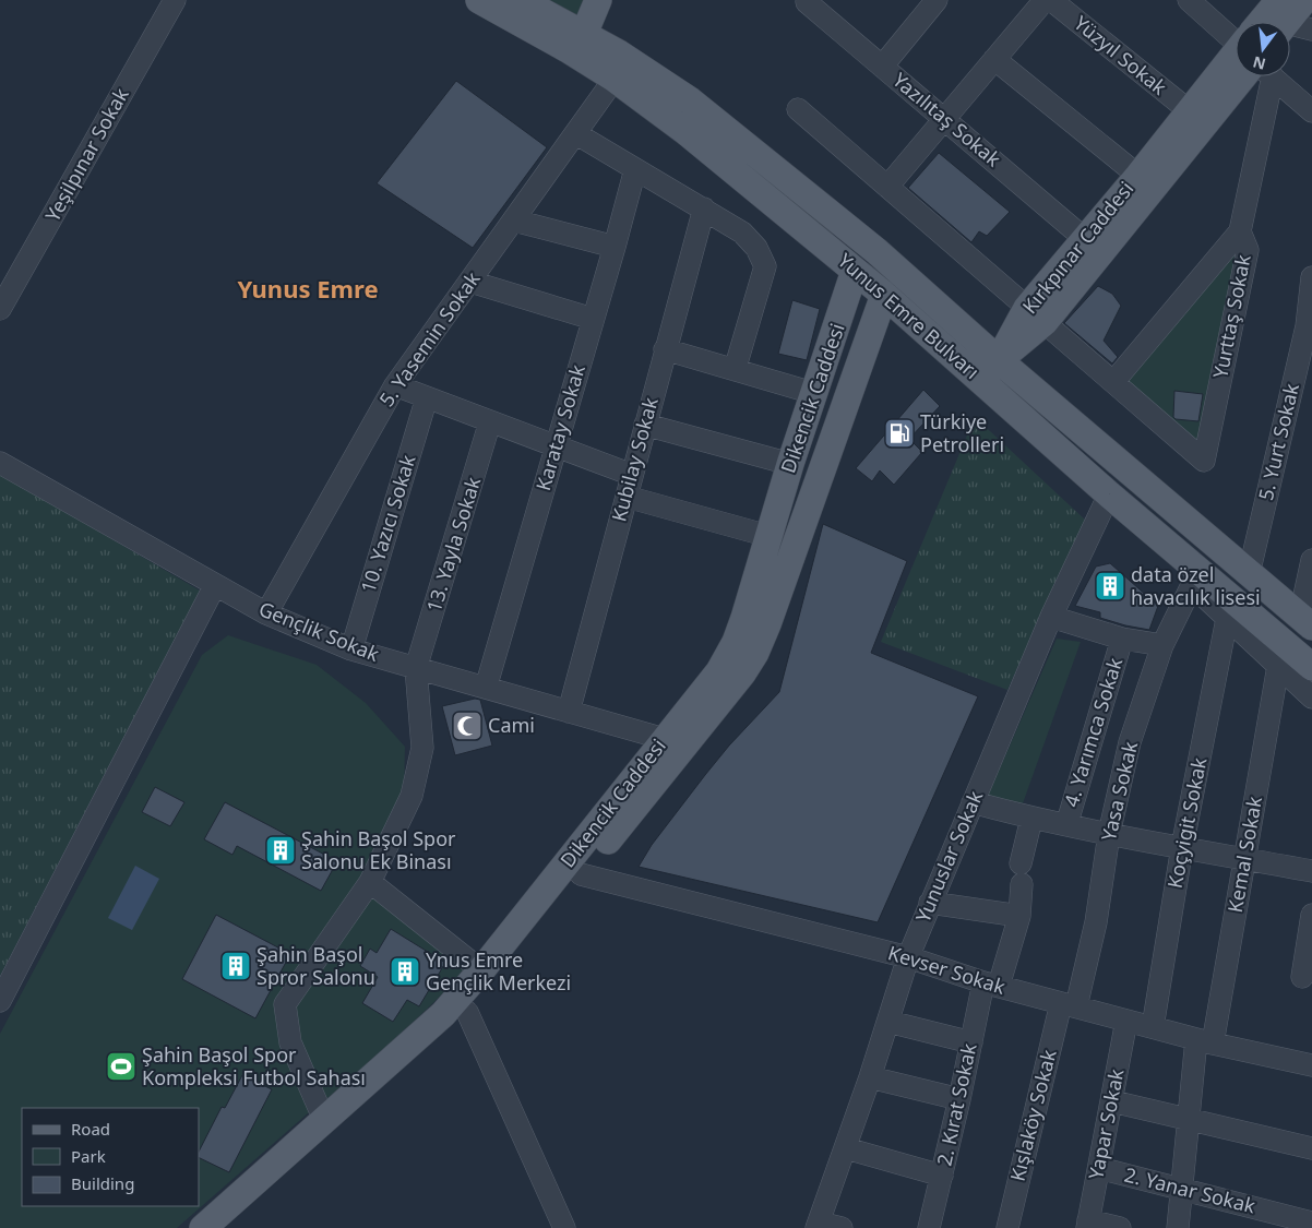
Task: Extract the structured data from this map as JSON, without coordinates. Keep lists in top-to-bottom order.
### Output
{
  "streets": {
    "main road": ["Kırkpınar Caddesi", "Yunus Emre Bulvarı", "Dikencik Caddesi"],
    "street": [
      "Yüzyıl Sokak",
      "Yazılıtaş Sokak",
      "Yeşilpınar Sokak",
      "Yurttaş Sokak",
      "5. Yasemin Sokak",
      "Karatay Sokak",
      "5. Yurt Sokak",
      "Kubilay Sokak",
      "10. Yazıcı Sokak",
      "13. Yayla Sokak",
      "Gençlik Sokak",
      "4. Yarımca Sokak",
      "Yasa Sokak",
      "Koçyigit Sokak",
      "Kemal Sokak",
      "Yunuslar Sokak",
      "Kevser Sokak",
      "2. Kırat Sokak",
      "Kışlaköy Sokak",
      "Yapar Sokak",
      "2. Yanar Sokak"
    ]
  },
  "crossings": [
    ["Yüzyıl Sokak", "Kırkpınar Caddesi"],
    ["Yazılıtaş Sokak", "Kırkpınar Caddesi"],
    ["Kırkpınar Caddesi", "Yunus Emre Bulvarı"],
    ["Yunus Emre Bulvarı", "5. Yasemin Sokak"],
    ["Yunus Emre Bulvarı", "Dikencik Caddesi"],
    ["Yunus Emre Bulvarı", "5. Yurt Sokak"],
    ["Yunus Emre Bulvarı", "Yunuslar Sokak"],
    ["5. Yasemin Sokak", "Gençlik Sokak"],
    ["Dikencik Caddesi", "Gençlik Sokak"],
    ["Dikencik Caddesi", "Kevser Sokak"],
    ["Karatay Sokak", "Gençlik Sokak"],
    ["Kubilay Sokak", "Gençlik Sokak"],
    ["10. Yazıcı Sokak", "Gençlik Sokak"],
    ["13. Yayla Sokak", "Gençlik Sokak"],
    ["Yasa Sokak", "Koçyigit Sokak"],
    ["Yasa Sokak", "Kevser Sokak"],
    ["Yasa Sokak", "Kışlaköy Sokak"],
    ["Koçyigit Sokak", "Kevser Sokak"],
    ["Kemal Sokak", "Kevser Sokak"],
    ["Kemal Sokak", "2. Yanar Sokak"],
    ["Yunuslar Sokak", "Kevser Sokak"],
    ["Kevser Sokak", "2. Kırat Sokak"],
    ["Kevser Sokak", "Kışlaköy Sokak"],
    ["Kevser Sokak", "Yapar Sokak"],
    ["Yapar Sokak", "2. Yanar Sokak"]
  ],
  "districts": ["Yunus Emre"],
  "places": {
    "fuel station": ["Türkiye Petrolleri"],
    "building": [
      "data özel havacılık lisesi",
      "Şahin Başol Spor Salonu Ek Binası",
      "Şahin Başol Spror Salonu",
      "Ynus Emre Gençlik Merkezi"
    ],
    "mosque": ["Cami"],
    "sports": ["Şahin Başol Spor Kompleksi Futbol Sahası"]
  },
  "legend": ["Road", "Park", "Building"],
  "north": "bottom"
}
